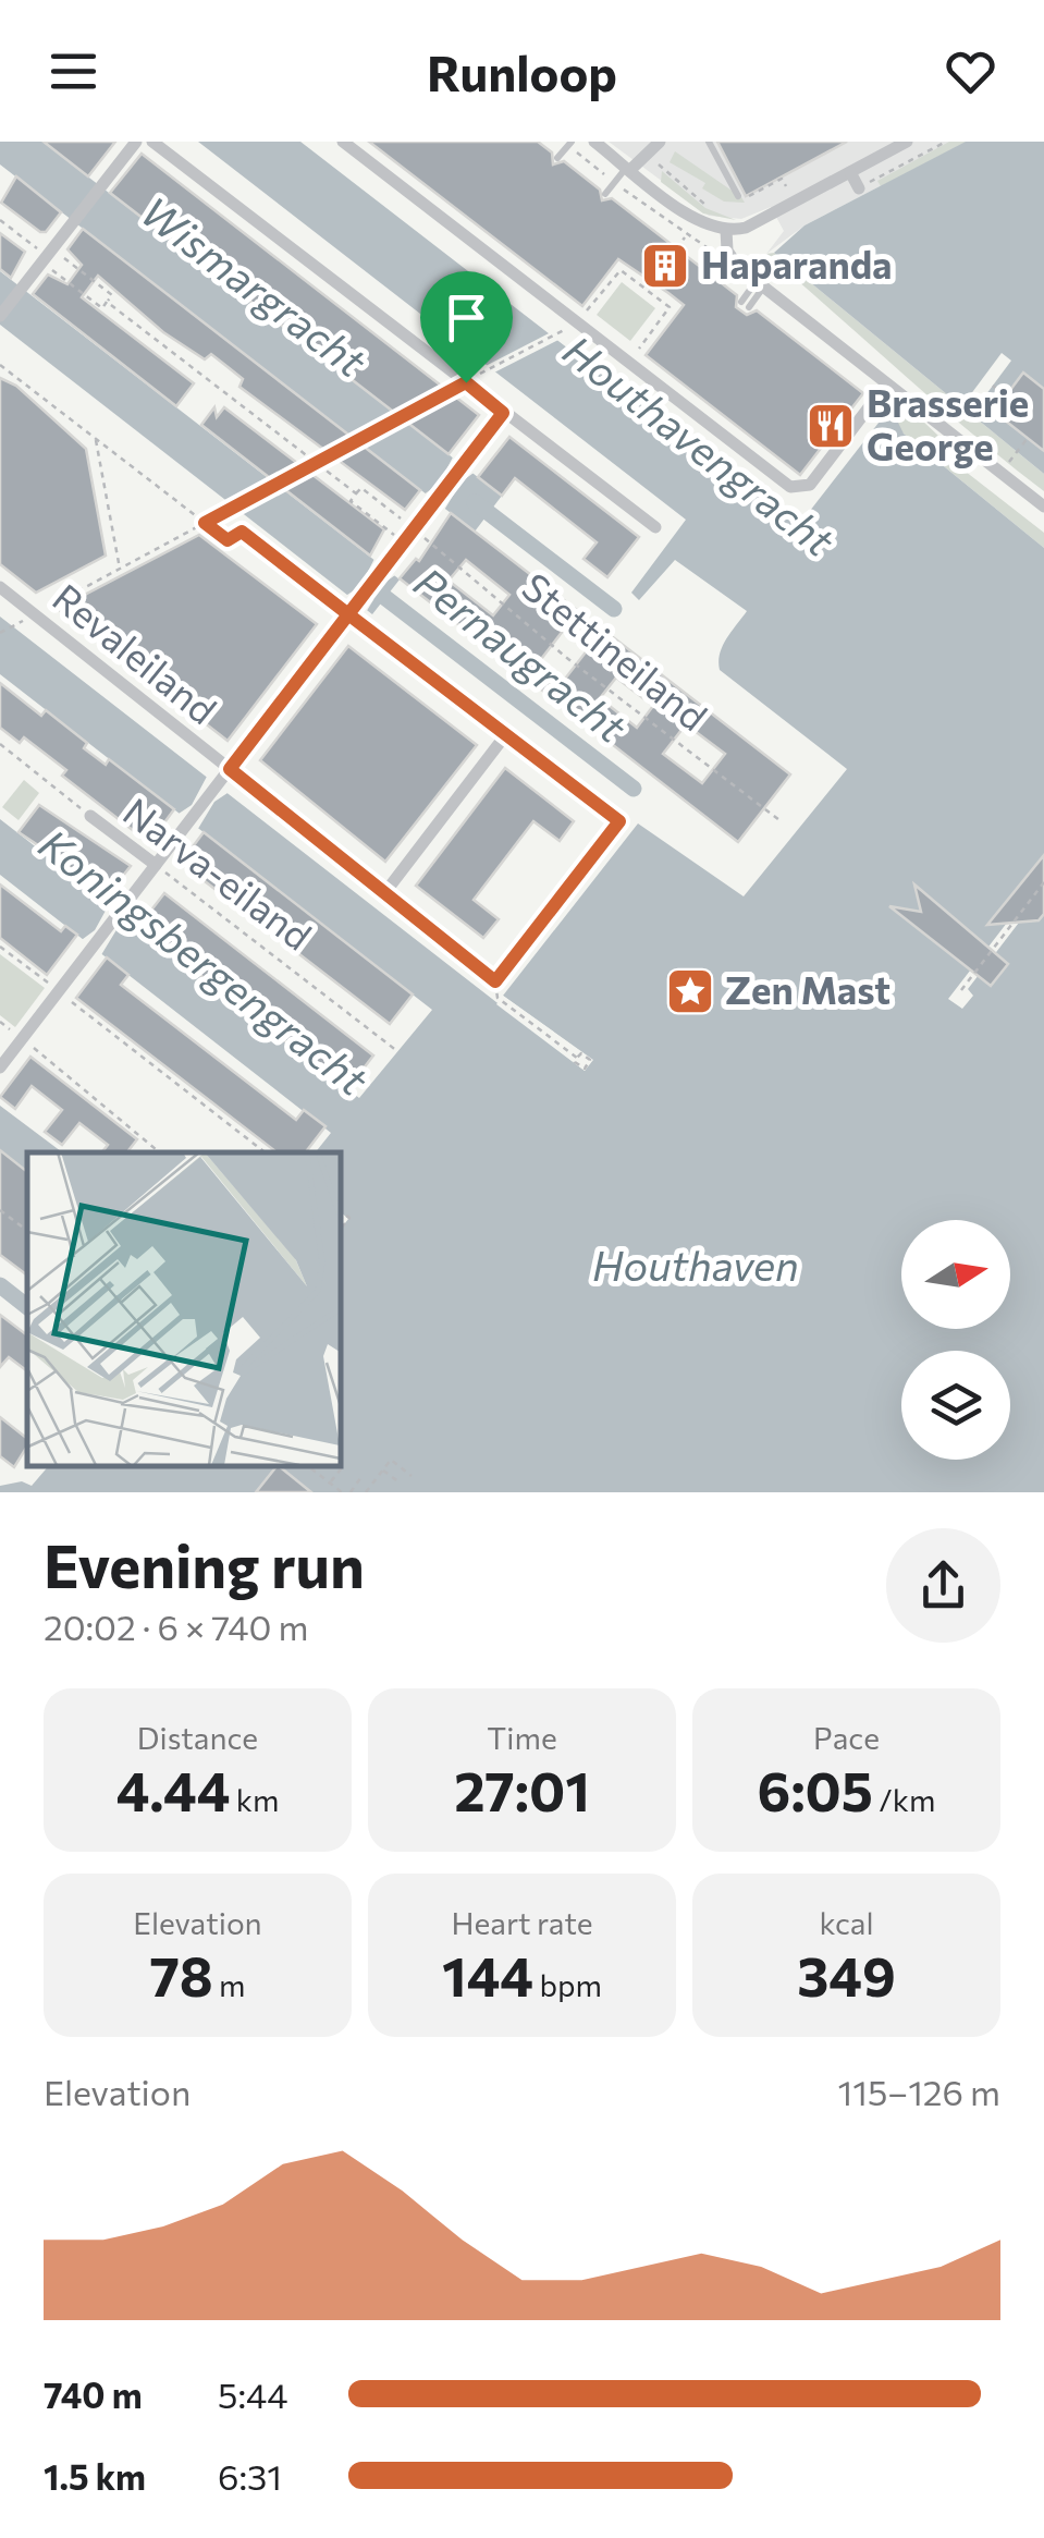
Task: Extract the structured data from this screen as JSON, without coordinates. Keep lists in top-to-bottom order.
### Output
{
  "streets": {
    "street": ["Revaleiland", "Narva-eiland"],
    "path": ["Stettineiland"]
  },
  "crossings": [
    ["Stettineiland", "Revaleiland"]
  ],
  "water": [
    "Wismargracht",
    "Houthavengracht",
    "Pernaugracht",
    "Koningsbergengracht",
    "Houthaven"
  ],
  "places": {
    "building": ["Haparanda"],
    "restaurant": ["Brasserie George"],
    "place": ["Zen Mast"]
  },
  "north": "right",
  "page": {
    "header": "Runloop",
    "heading": ["Evening run", "20:02 · 6 × 740 m"],
    "stats": [
      ["Distance", "4.44 km"],
      ["Time", "27:01"],
      ["Pace", "6:05 /km"],
      ["Elevation", "78 m"],
      ["Heart rate", "144 bpm"],
      ["kcal", "349"]
    ],
    "chart": ["Elevation", "115–126 m"],
    "list": [
      {
        "name": "740 m",
        "note": "5:44"
      },
      {
        "name": "1.5 km",
        "note": "6:31"
      }
    ]
  }
}
